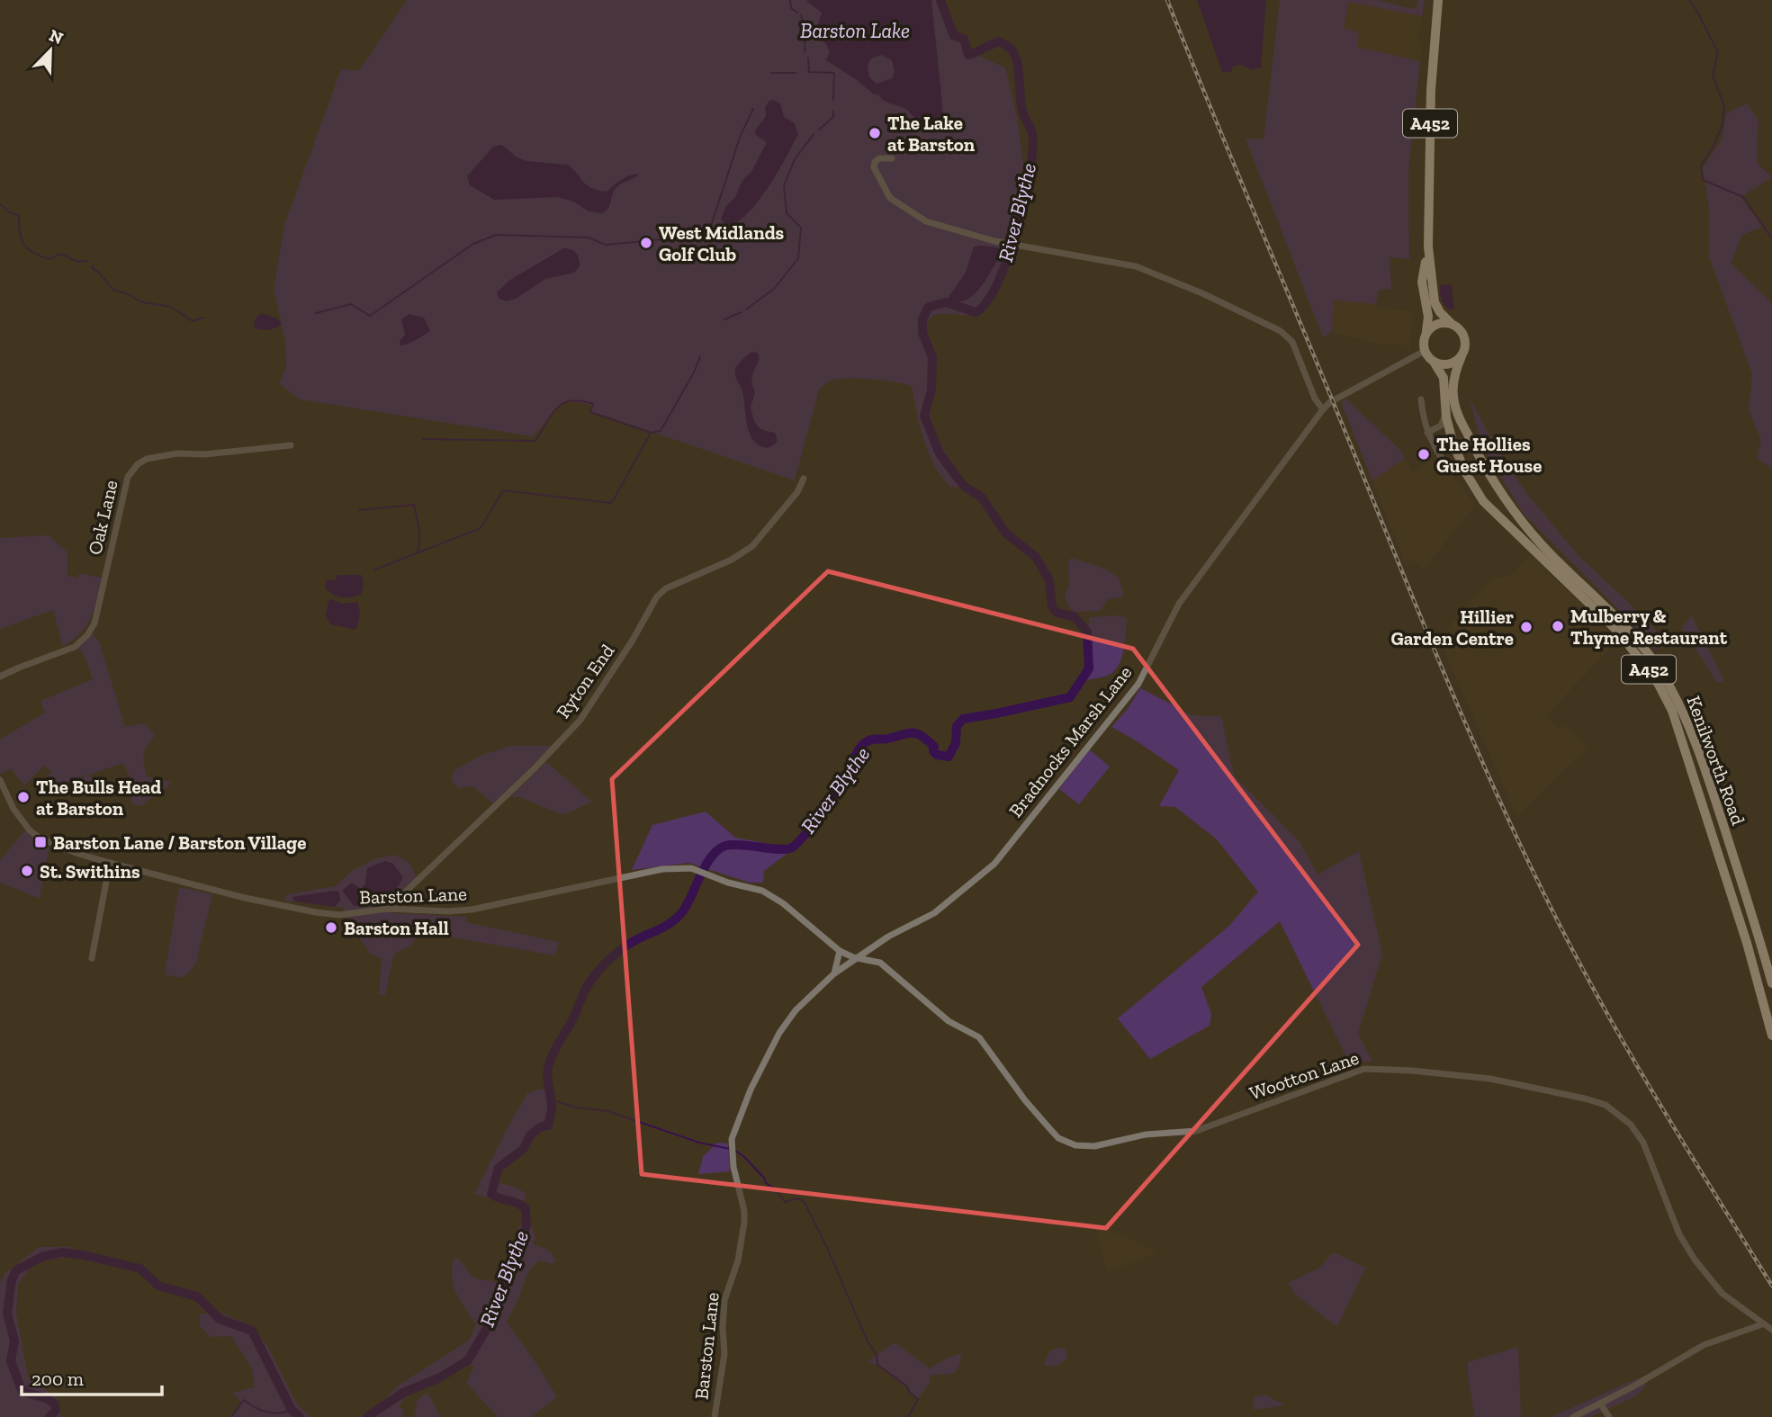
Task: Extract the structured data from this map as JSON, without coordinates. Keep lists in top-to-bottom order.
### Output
{
  "streets": {
    "highway": ["A452", "Kenilworth Road"],
    "street": [
      "Oak Lane",
      "Ryton End",
      "Bradnocks Marsh Lane",
      "Barston Lane",
      "Wootton Lane"
    ]
  },
  "crossings": [
    ["A452", "Bradnocks Marsh Lane"],
    ["A452", "Kenilworth Road"],
    ["Ryton End", "Barston Lane"],
    ["Bradnocks Marsh Lane", "Kenilworth Road"],
    ["Bradnocks Marsh Lane", "Barston Lane"],
    ["Bradnocks Marsh Lane", "Wootton Lane"],
    ["Barston Lane", "Wootton Lane"]
  ],
  "water": ["Barston Lake", "River Blythe"],
  "places": {
    "other": [
      "The Lake at Barston",
      "West Midlands Golf Club",
      "The Hollies Guest House",
      "Mulberry & Thyme Restaurant",
      "Hillier Garden Centre",
      "The Bulls Head at Barston",
      "St. Swithins",
      "Barston Hall"
    ],
    "transit": ["Barston Lane / Barston Village"]
  },
  "scale_bar": "200 m",
  "north": "top right"
}
